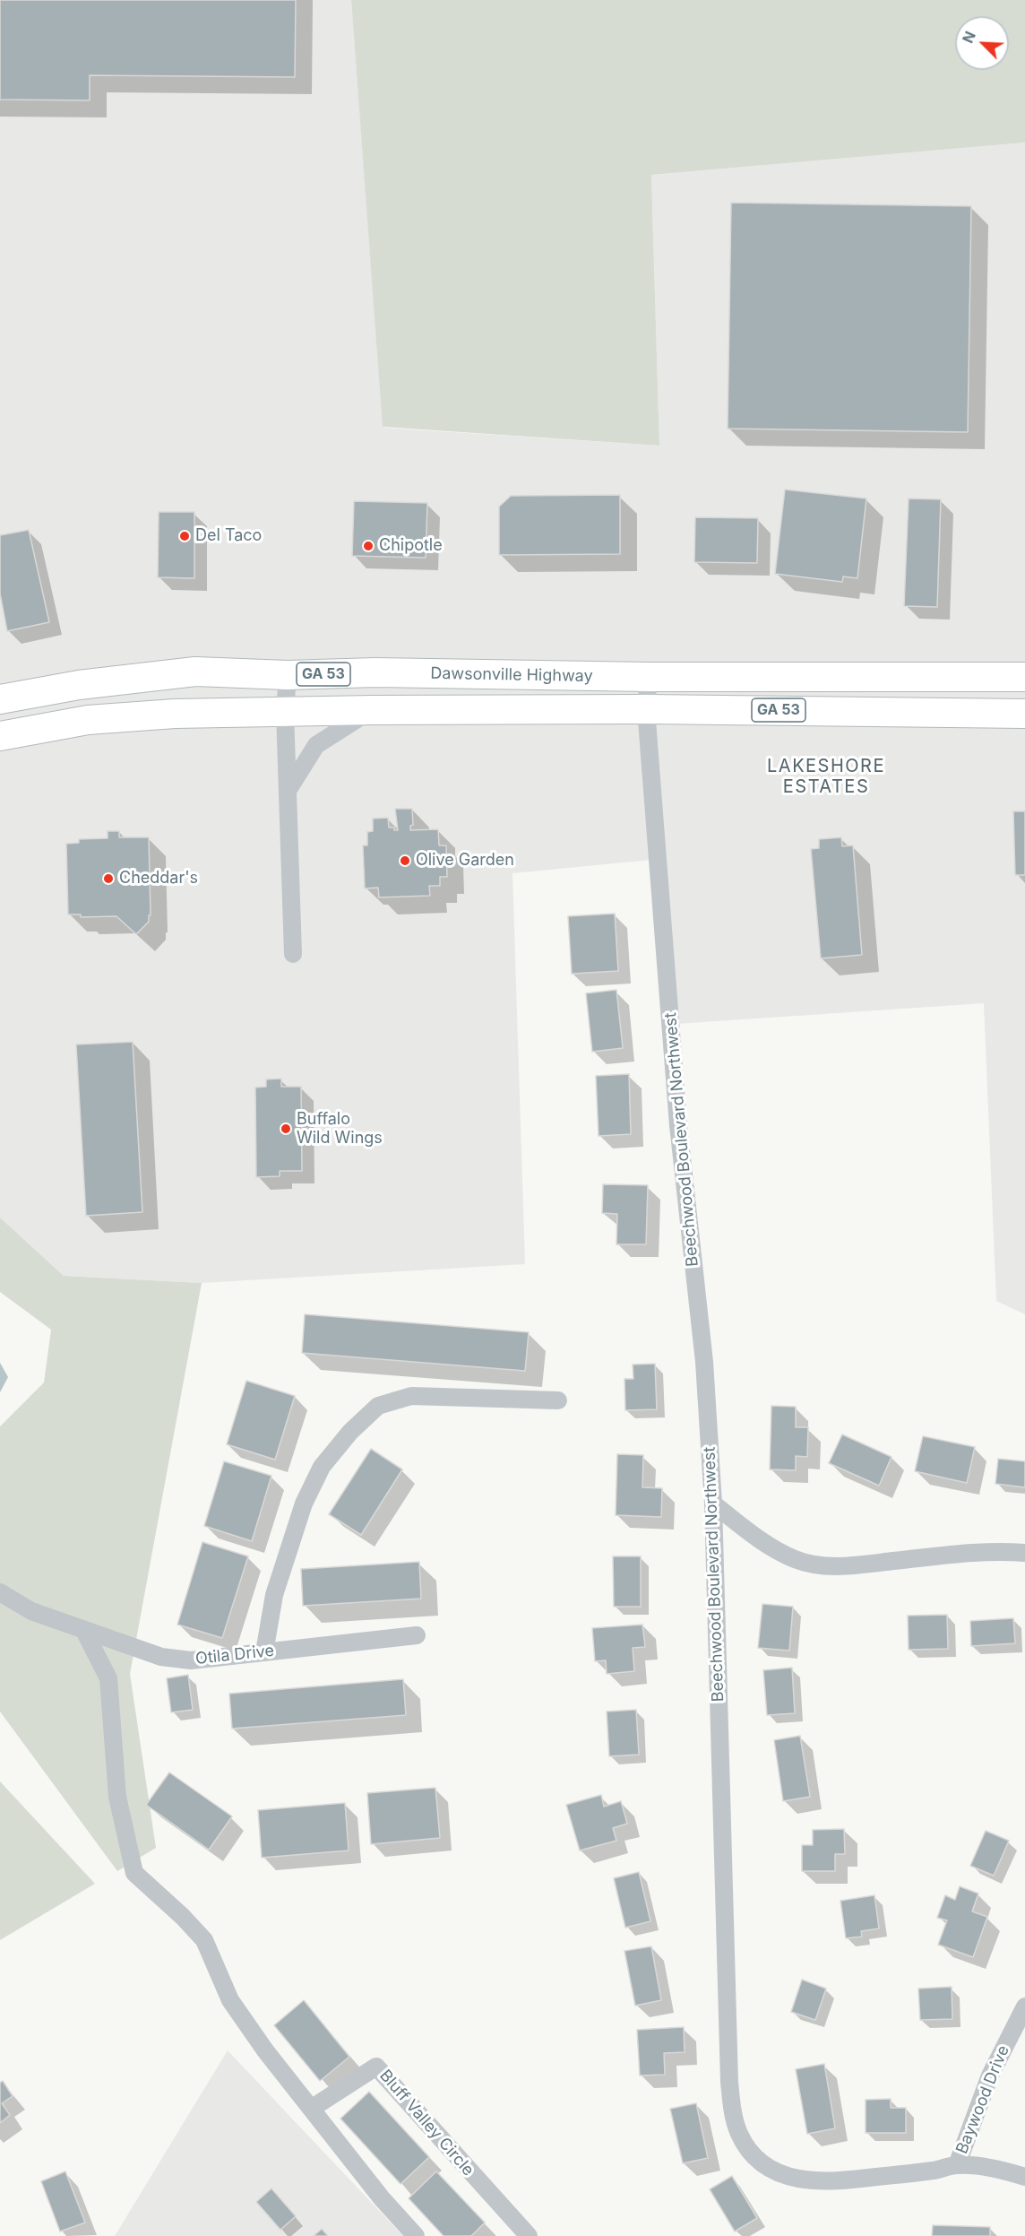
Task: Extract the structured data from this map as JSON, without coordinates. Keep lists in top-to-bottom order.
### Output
{
  "streets": {
    "main road": ["GA 53", "Dawsonville Highway"],
    "street": [
      "Beechwood Boulevard Northwest",
      "Otila Drive",
      "Baywood Drive",
      "Bluff Valley Circle"
    ]
  },
  "crossings": [
    ["Dawsonville Highway", "Beechwood Boulevard Northwest"],
    ["Beechwood Boulevard Northwest", "Baywood Drive"]
  ],
  "districts": ["LAKESHORE ESTATES"],
  "places": [
    "Del Taco",
    "Chipotle",
    "Olive Garden",
    "Cheddar's",
    "Buffalo Wild Wings"
  ],
  "north": "top left"
}
